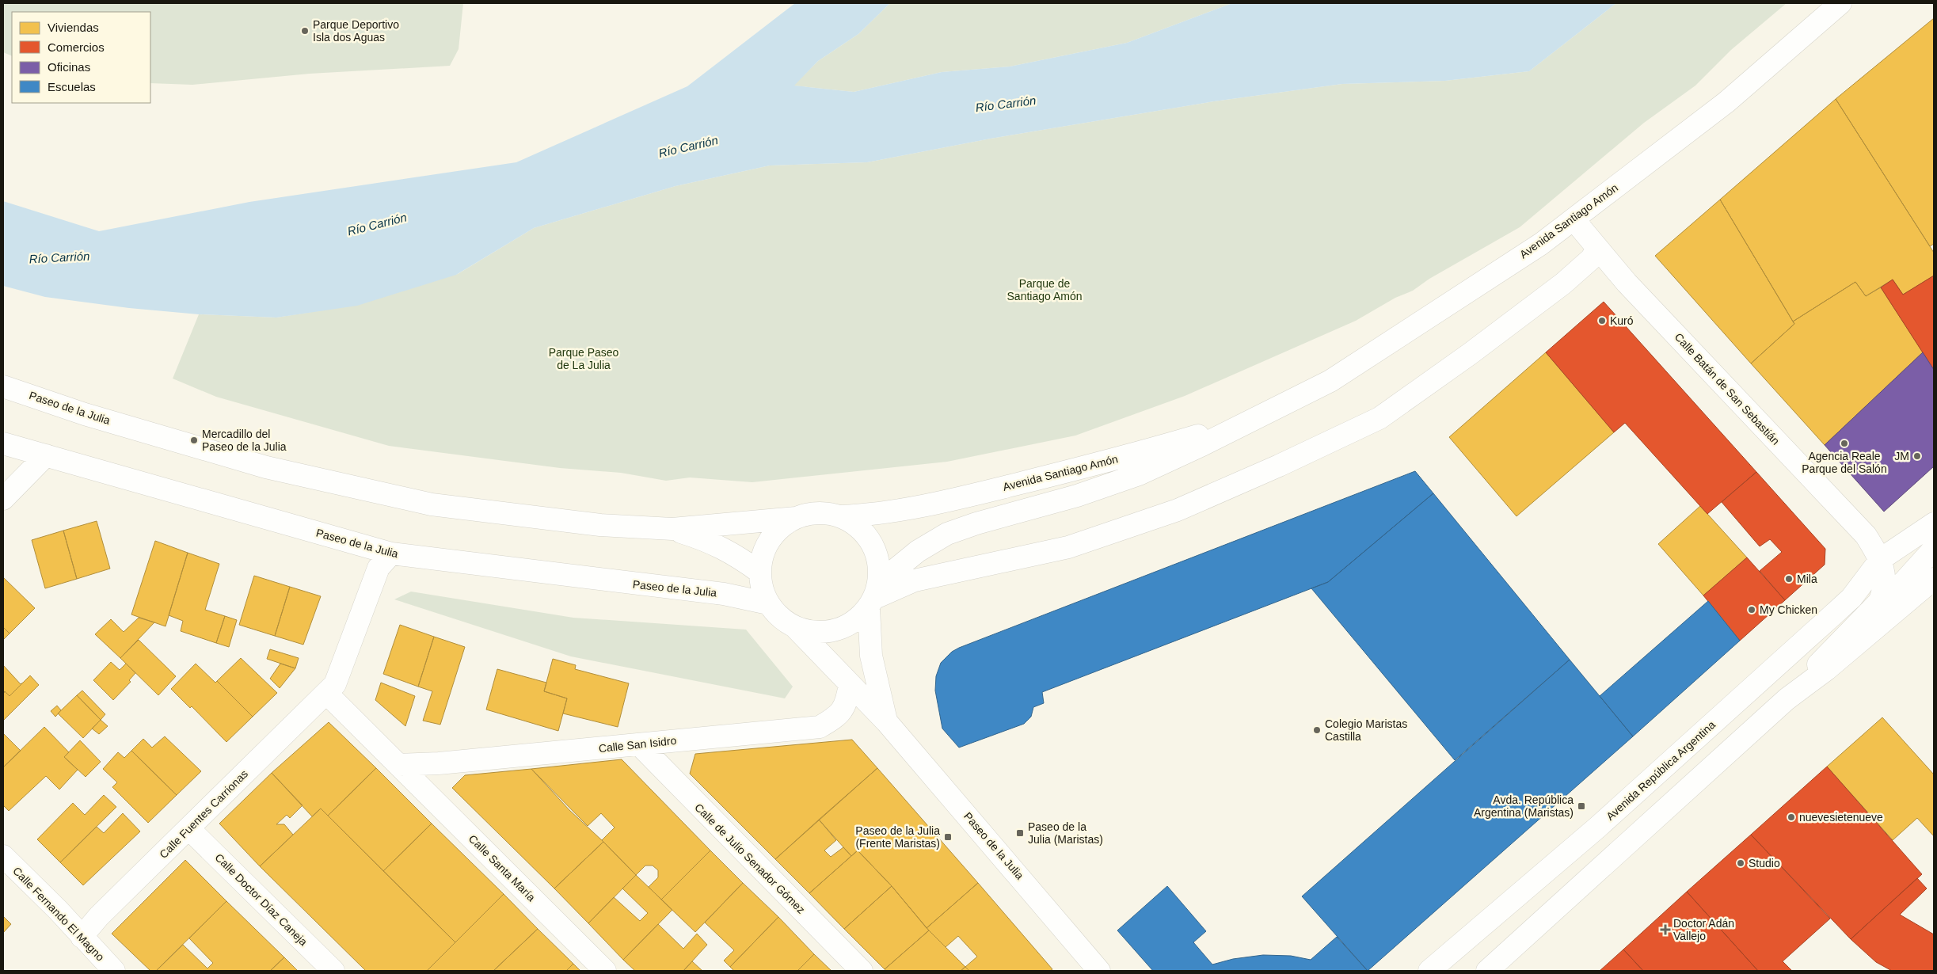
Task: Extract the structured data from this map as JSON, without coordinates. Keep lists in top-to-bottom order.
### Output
{
  "streets": {
    "street": [
      "Avenida Santiago Amón",
      "Calle Batán de San Sebastián",
      "Paseo de la Julia",
      "Calle San Isidro",
      "Avenida República Argentina",
      "Calle Fuentes Carrionas",
      "Calle de Julio Senador Gómez",
      "Calle Santa María",
      "Calle Doctor Díaz Caneja",
      "Calle Fernando El Magno"
    ]
  },
  "crossings": [
    ["Avenida Santiago Amón", "Calle Batán de San Sebastián"],
    ["Avenida Santiago Amón", "Paseo de la Julia"],
    ["Calle Batán de San Sebastián", "Avenida República Argentina"],
    ["Paseo de la Julia", "Calle San Isidro"],
    ["Paseo de la Julia", "Calle Fuentes Carrionas"],
    ["Calle San Isidro", "Calle de Julio Senador Gómez"],
    ["Calle San Isidro", "Calle Santa María"],
    ["Calle Fuentes Carrionas", "Calle Santa María"],
    ["Calle Fuentes Carrionas", "Calle Doctor Díaz Caneja"],
    ["Calle Fuentes Carrionas", "Calle Fernando El Magno"]
  ],
  "water": ["Río Carrión"],
  "parks": ["Parque de Santiago Amón", "Parque Paseo de La Julia"],
  "places": {
    "other": [
      "Parque Deportivo Isla dos Aguas",
      "Kuró",
      "Mercadillo del Paseo de la Julia",
      "Agencia Reale Parque del Salón",
      "JM",
      "Mila",
      "My Chicken",
      "Colegio Maristas Castilla",
      "nuevesietenueve",
      "Studio"
    ],
    "transit": ["Avda. República Argentina (Maristas)", "Paseo de la Julia (Maristas)", "Paseo de la Julia (Frente Maristas)"],
    "health": ["Doctor Adán Vallejo"]
  },
  "legend": [
    "Viviendas",
    "Comercios",
    "Oficinas",
    "Escuelas"
  ]
}
